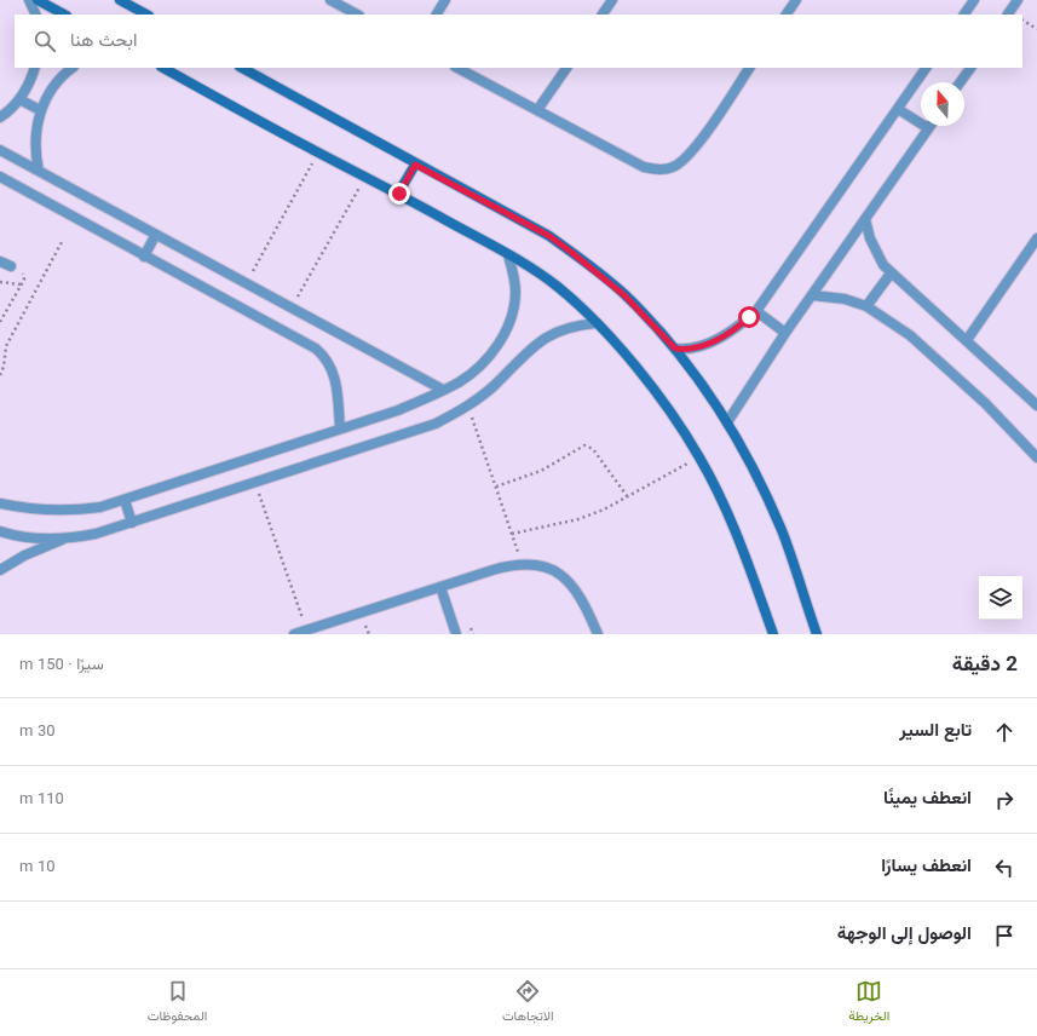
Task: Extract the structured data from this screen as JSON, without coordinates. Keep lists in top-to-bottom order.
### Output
{
  "north": "top",
  "page": {
    "search": "ابحث هنا",
    "heading": ["2 دقيقة", "سيرًا · 150 m"],
    "list": [
      ["تابع السير", "30 m"],
      ["انعطف يمينًا", "110 m"],
      ["انعطف يسارًا", "10 m"],
      "الوصول إلى الوجهة"
    ],
    "nav": ["الخريطة", "الاتجاهات", "المحفوظات"]
  }
}
